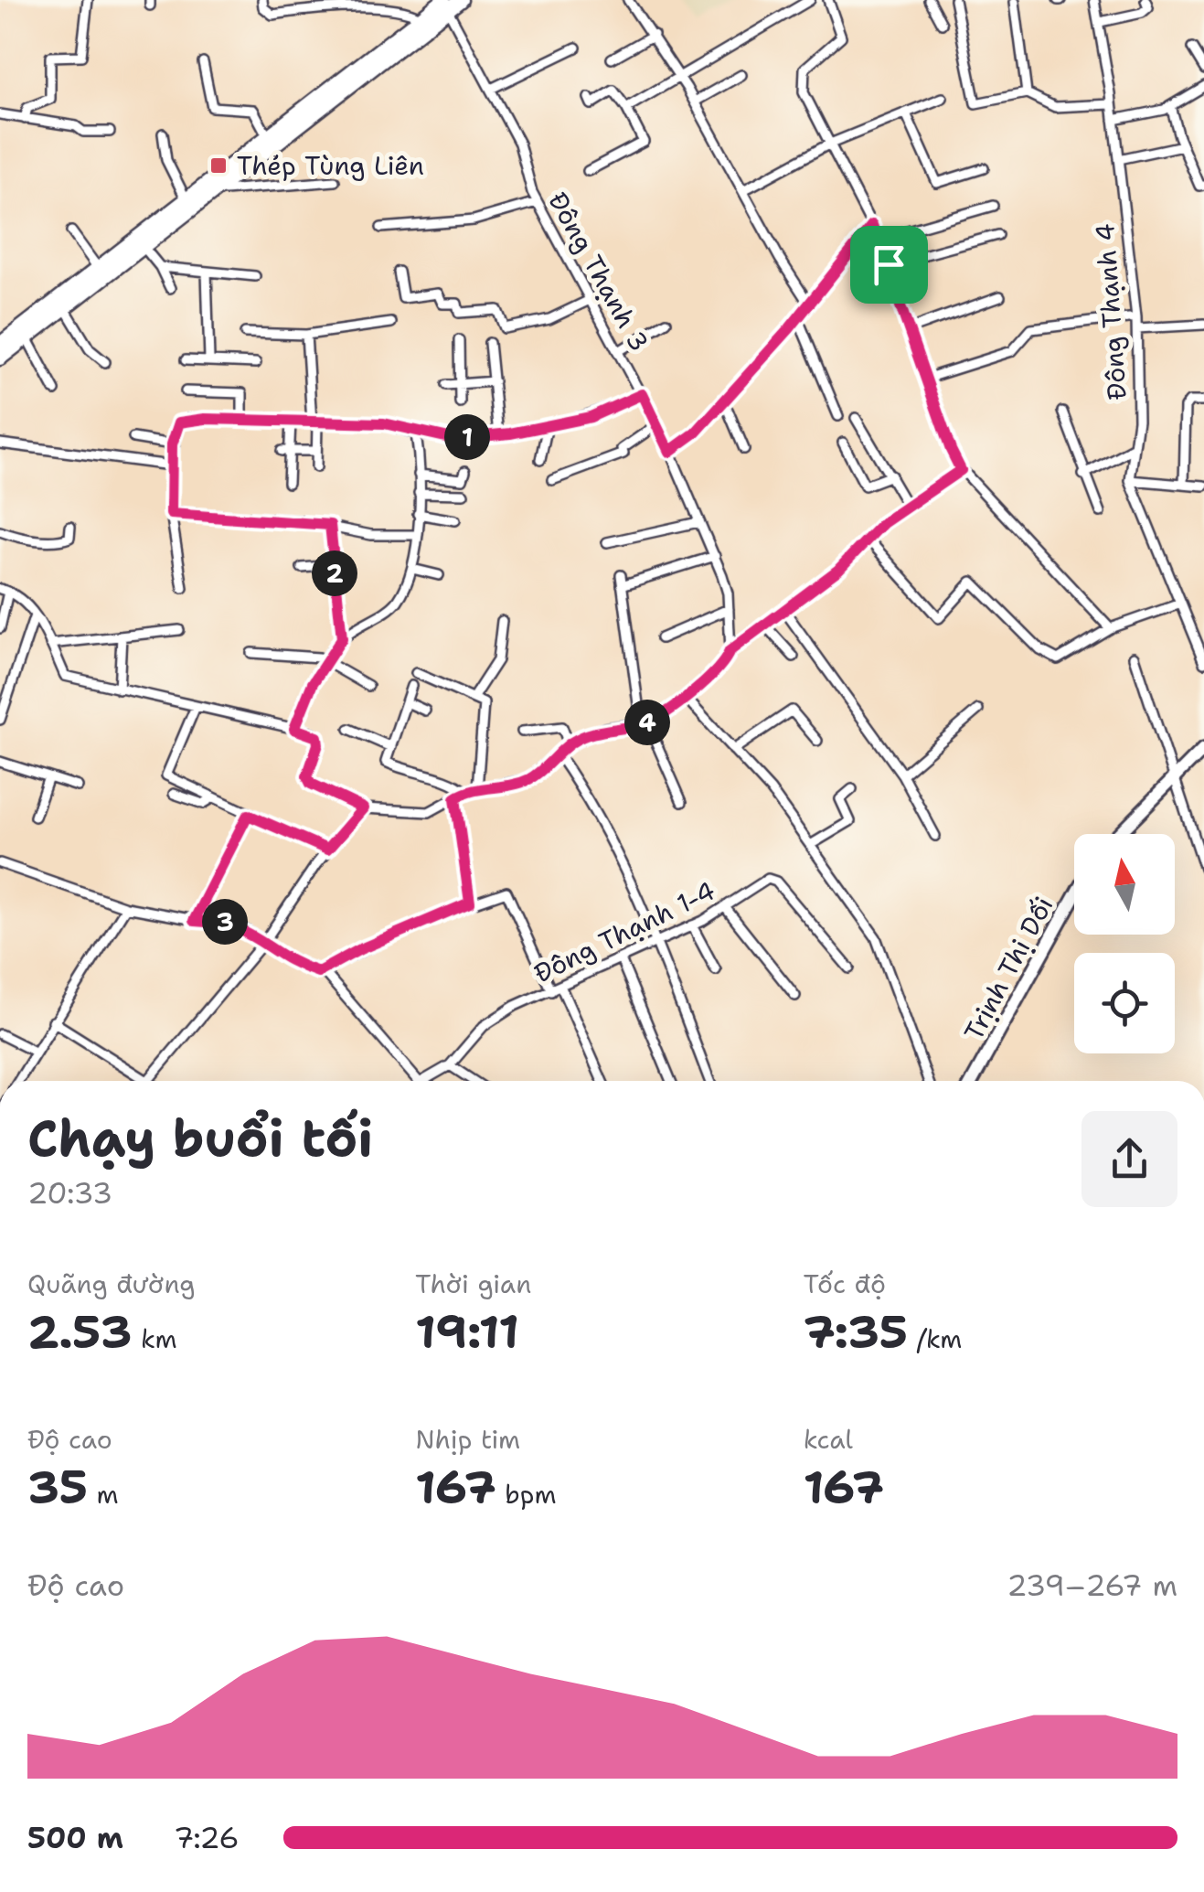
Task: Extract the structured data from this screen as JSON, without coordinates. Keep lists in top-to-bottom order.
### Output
{
  "streets": {
    "main road": ["Trịnh Thị Dối"],
    "street": ["Đông Thạnh 3", "Đông Thạnh 4", "Đông Thạnh 1-4"]
  },
  "places": {
    "transit": ["Thép Tùng Liên"]
  },
  "north": "top",
  "page": {
    "pins": [
      "1",
      "2",
      "4",
      "3"
    ],
    "heading": ["Chạy buổi tối", "20:33"],
    "stats": [
      ["Quãng đường", "2.53 km"],
      ["Thời gian", "19:11"],
      ["Tốc độ", "7:35 /km"],
      ["Độ cao", "35 m"],
      ["Nhịp tim", "167 bpm"],
      ["kcal", "167"]
    ],
    "chart": ["Độ cao", "239–267 m"],
    "list": [
      {
        "name": "500 m",
        "note": "7:26"
      }
    ]
  }
}
